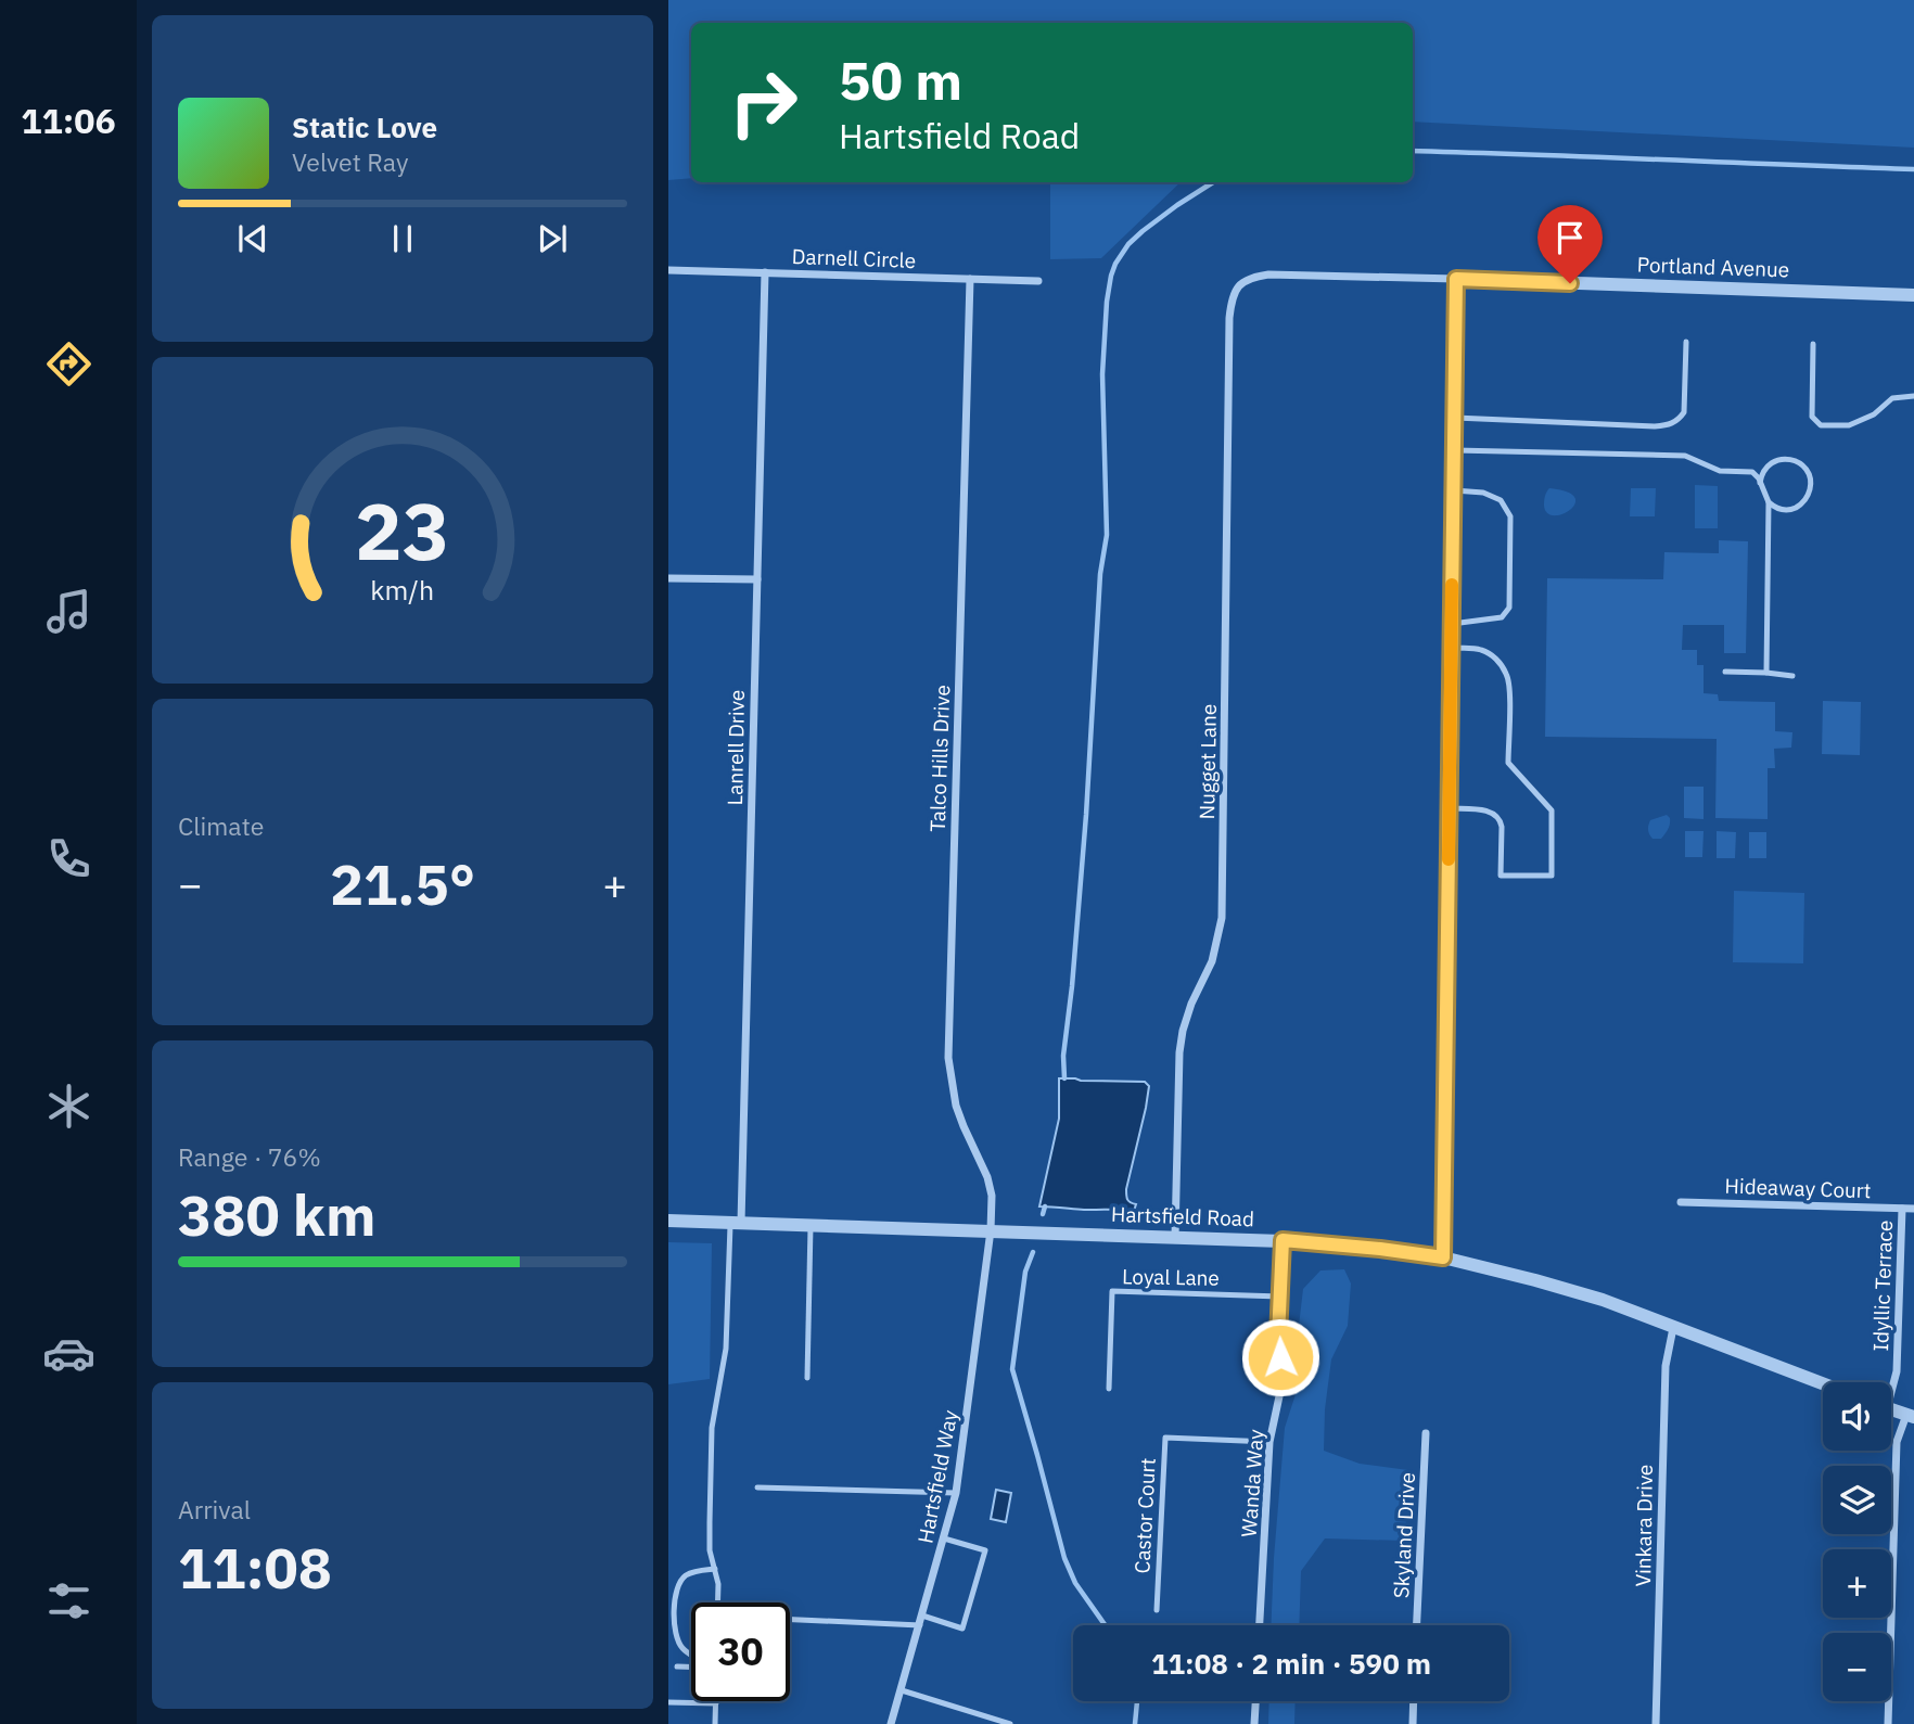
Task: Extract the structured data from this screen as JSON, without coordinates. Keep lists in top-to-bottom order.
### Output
{
  "streets": {
    "street": [
      "Darnell Circle",
      "Portland Avenue",
      "Lanrell Drive",
      "Talco Hills Drive",
      "Nugget Lane",
      "Hideaway Court",
      "Hartsfield Road",
      "Idyllic Terrace",
      "Hartsfield Way",
      "Wanda Way",
      "Vinkara Drive",
      "Skyland Drive"
    ],
    "lane": ["Loyal Lane", "Castor Court"]
  },
  "crossings": [
    ["Darnell Circle", "Lanrell Drive"],
    ["Darnell Circle", "Talco Hills Drive"],
    ["Portland Avenue", "Nugget Lane"],
    ["Lanrell Drive", "Hartsfield Road"],
    ["Talco Hills Drive", "Hartsfield Road"],
    ["Talco Hills Drive", "Hartsfield Way"],
    ["Nugget Lane", "Hartsfield Road"],
    ["Hideaway Court", "Idyllic Terrace"],
    ["Hartsfield Road", "Hartsfield Way"],
    ["Hartsfield Road", "Wanda Way"],
    ["Hartsfield Road", "Vinkara Drive"],
    ["Loyal Lane", "Wanda Way"],
    ["Wanda Way", "Castor Court"]
  ],
  "page": {
    "tabs": "11:06",
    "turn": ["50 m", "Hartsfield Road"],
    "song": ["Static Love", "Velvet Ray"],
    "tile": [
      "Climate",
      ["Range · 76%", "380 km"],
      ["Arrival", "11:08"]
    ],
    "heat": ["−", "21.5°", "+"],
    "map_buttons": ["+", "−"],
    "limit": "30",
    "trip": "11:08 · 2 min · 590 m",
    "gauge": ["23", "km/h"]
  }
}
